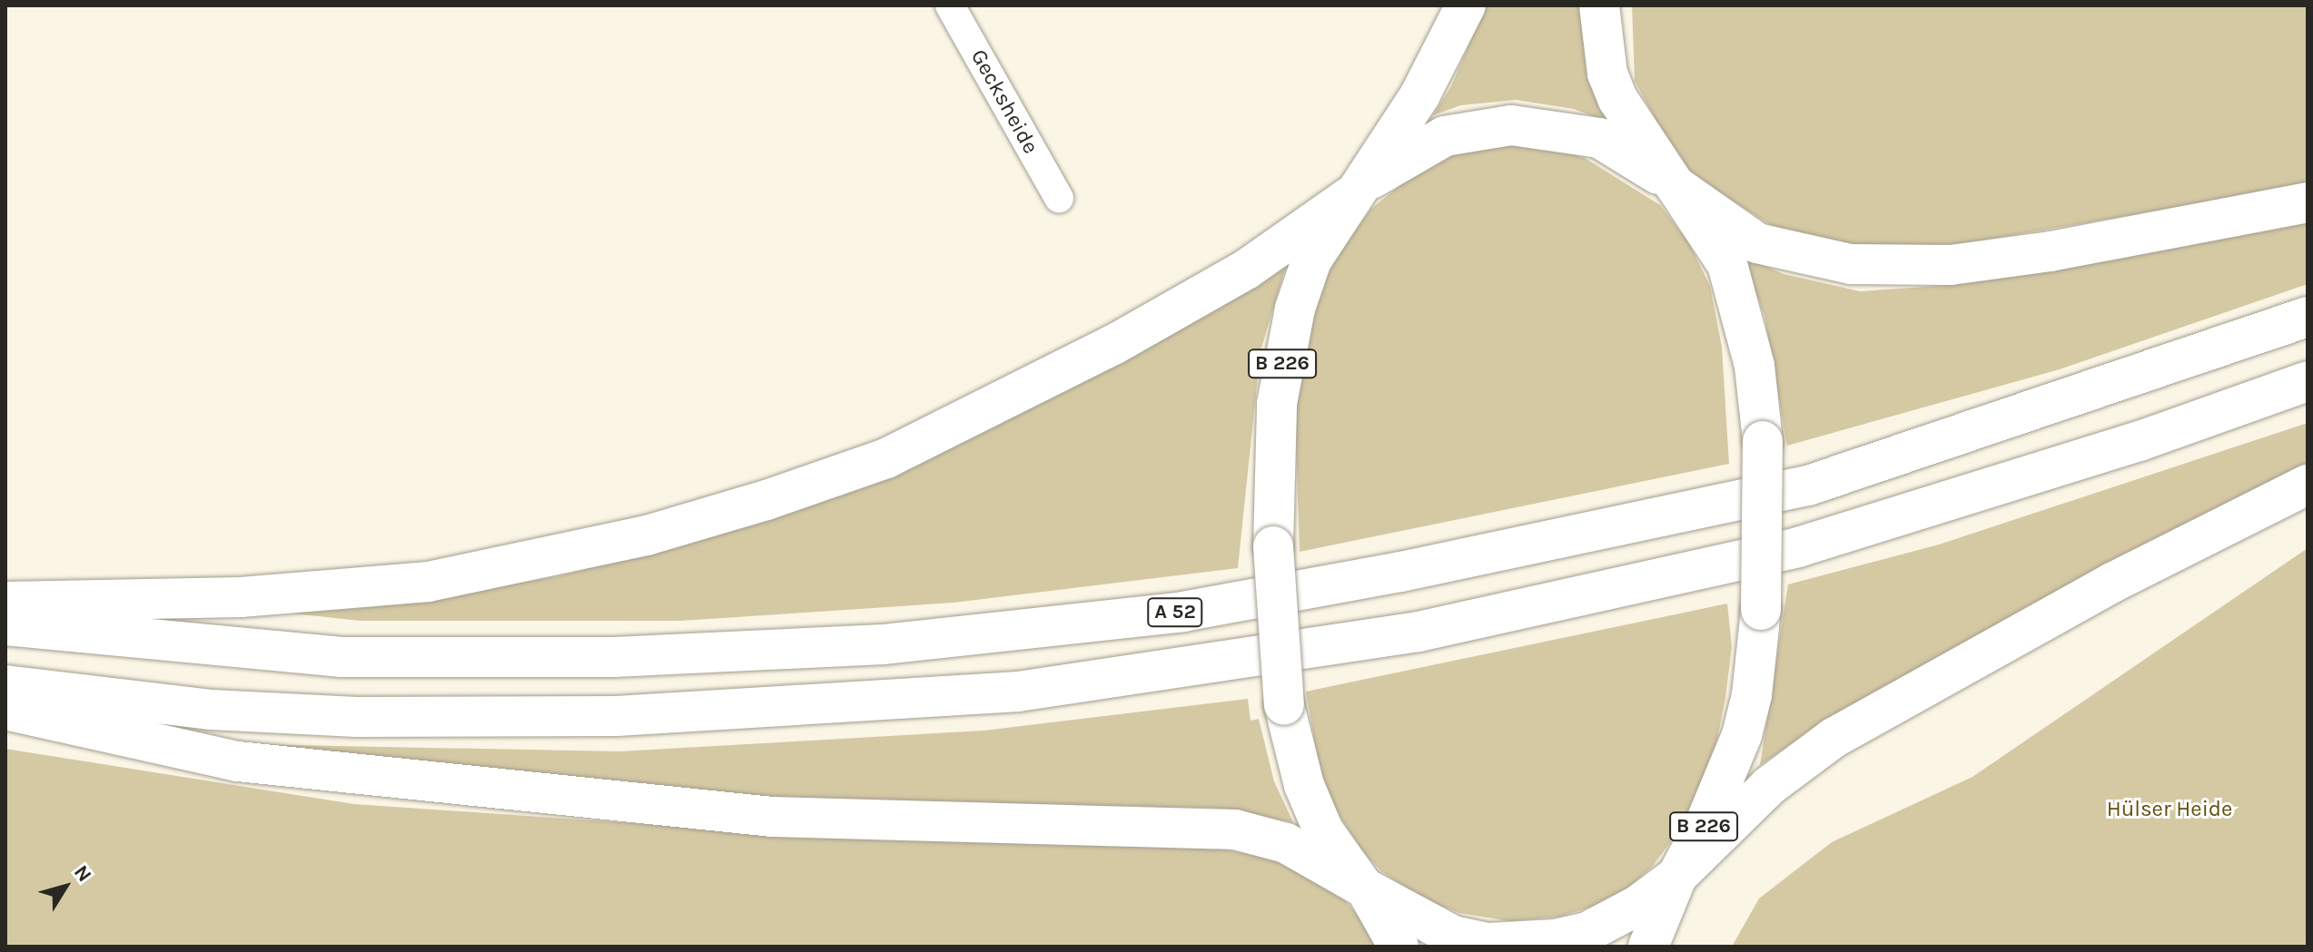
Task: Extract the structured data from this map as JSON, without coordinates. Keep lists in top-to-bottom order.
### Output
{
  "streets": {
    "main road": ["B 226", "A 52"],
    "street": ["Gecksheide"]
  },
  "parks": ["Hülser Heide"],
  "north": "top right"
}
